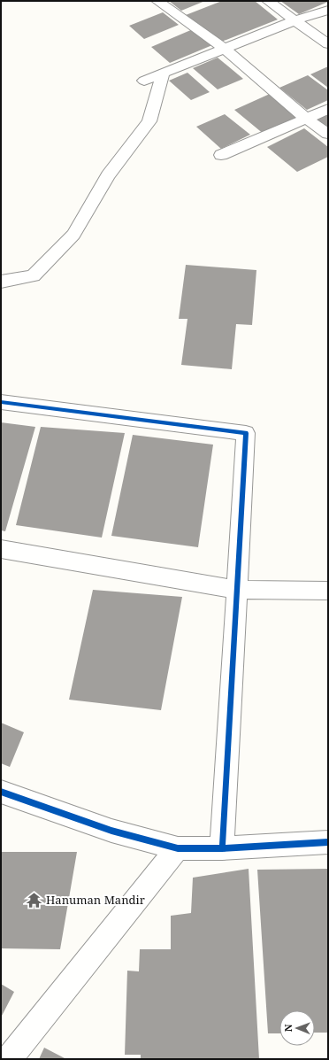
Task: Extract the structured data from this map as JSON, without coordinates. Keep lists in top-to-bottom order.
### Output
{
  "places": {
    "temple": ["Hanuman Mandir"]
  },
  "north": "left"
}
